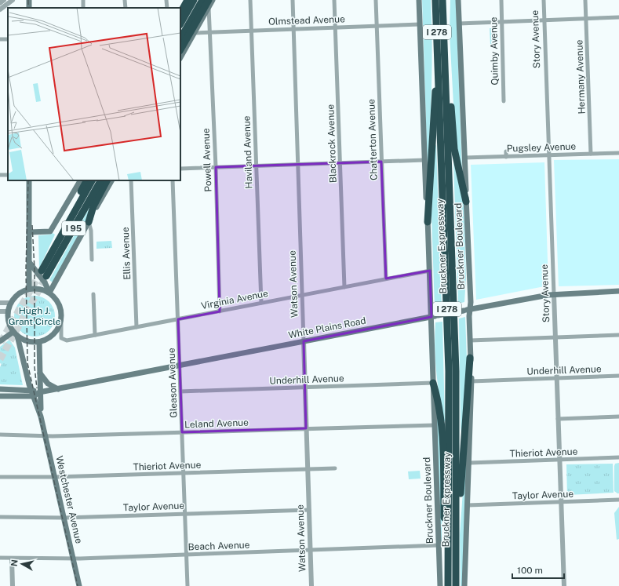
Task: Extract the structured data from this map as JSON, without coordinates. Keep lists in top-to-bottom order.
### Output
{
  "streets": {
    "highway": ["I 278", "I 95", "Bruckner Expressway"],
    "main road": ["Bruckner Boulevard", "White Plains Road", "Westchester Avenue"],
    "street": [
      "Olmstead Avenue",
      "Story Avenue",
      "Quimby Avenue",
      "Hermany Avenue",
      "Chatterton Avenue",
      "Blackrock Avenue",
      "Pugsley Avenue",
      "Haviland Avenue",
      "Powell Avenue",
      "Ellis Avenue",
      "Watson Avenue",
      "Virginia Avenue",
      "Underhill Avenue",
      "Gleason Avenue",
      "Leland Avenue",
      "Thieriot Avenue",
      "Taylor Avenue",
      "Beach Avenue"
    ]
  },
  "crossings": [
    ["Olmstead Avenue", "Chatterton Avenue"],
    ["Olmstead Avenue", "Blackrock Avenue"],
    ["Olmstead Avenue", "Haviland Avenue"],
    ["Olmstead Avenue", "Powell Avenue"],
    ["Olmstead Avenue", "Bruckner Boulevard"],
    ["Olmstead Avenue", "Watson Avenue"],
    ["Story Avenue", "Pugsley Avenue"],
    ["Story Avenue", "White Plains Road"],
    ["Story Avenue", "Underhill Avenue"],
    ["Story Avenue", "Thieriot Avenue"],
    ["Story Avenue", "Taylor Avenue"],
    ["Hermany Avenue", "Pugsley Avenue"],
    ["Chatterton Avenue", "Virginia Avenue"],
    ["Blackrock Avenue", "Virginia Avenue"],
    ["Pugsley Avenue", "Bruckner Boulevard"],
    ["Haviland Avenue", "Virginia Avenue"],
    ["Powell Avenue", "Virginia Avenue"],
    ["Bruckner Boulevard", "Virginia Avenue"],
    ["Bruckner Boulevard", "White Plains Road"],
    ["Bruckner Boulevard", "Underhill Avenue"],
    ["Bruckner Boulevard", "Leland Avenue"],
    ["Bruckner Boulevard", "Thieriot Avenue"],
    ["Bruckner Boulevard", "Taylor Avenue"],
    ["Bruckner Boulevard", "Beach Avenue"],
    ["Ellis Avenue", "Virginia Avenue"],
    ["Watson Avenue", "Virginia Avenue"],
    ["Watson Avenue", "White Plains Road"],
    ["Watson Avenue", "Underhill Avenue"],
    ["Watson Avenue", "Leland Avenue"],
    ["Watson Avenue", "Thieriot Avenue"],
    ["Watson Avenue", "Taylor Avenue"],
    ["Watson Avenue", "Beach Avenue"],
    ["Virginia Avenue", "Gleason Avenue"],
    ["Virginia Avenue", "Westchester Avenue"],
    ["White Plains Road", "Gleason Avenue"],
    ["White Plains Road", "Westchester Avenue"],
    ["Underhill Avenue", "Gleason Avenue"],
    ["Gleason Avenue", "Leland Avenue"],
    ["Gleason Avenue", "Thieriot Avenue"],
    ["Gleason Avenue", "Taylor Avenue"],
    ["Gleason Avenue", "Beach Avenue"],
    ["Leland Avenue", "Westchester Avenue"],
    ["Thieriot Avenue", "Westchester Avenue"],
    ["Taylor Avenue", "Westchester Avenue"],
    ["Westchester Avenue", "Beach Avenue"]
  ],
  "parks": ["Hugh J. Grant Circle"],
  "scale_bar": "100 m",
  "north": "left"
}
